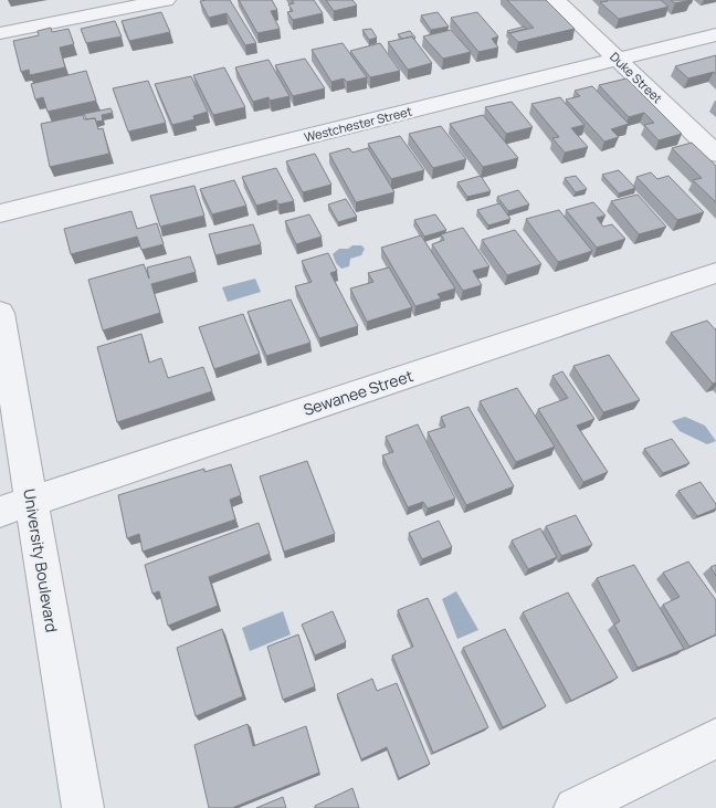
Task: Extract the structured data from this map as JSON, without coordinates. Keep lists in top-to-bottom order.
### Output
{
  "streets": {
    "street": [
      "Duke Street",
      "Westchester Street",
      "Sewanee Street",
      "University Boulevard"
    ]
  },
  "crossings": [
    ["Duke Street", "Westchester Street"],
    ["Sewanee Street", "University Boulevard"]
  ]
}
